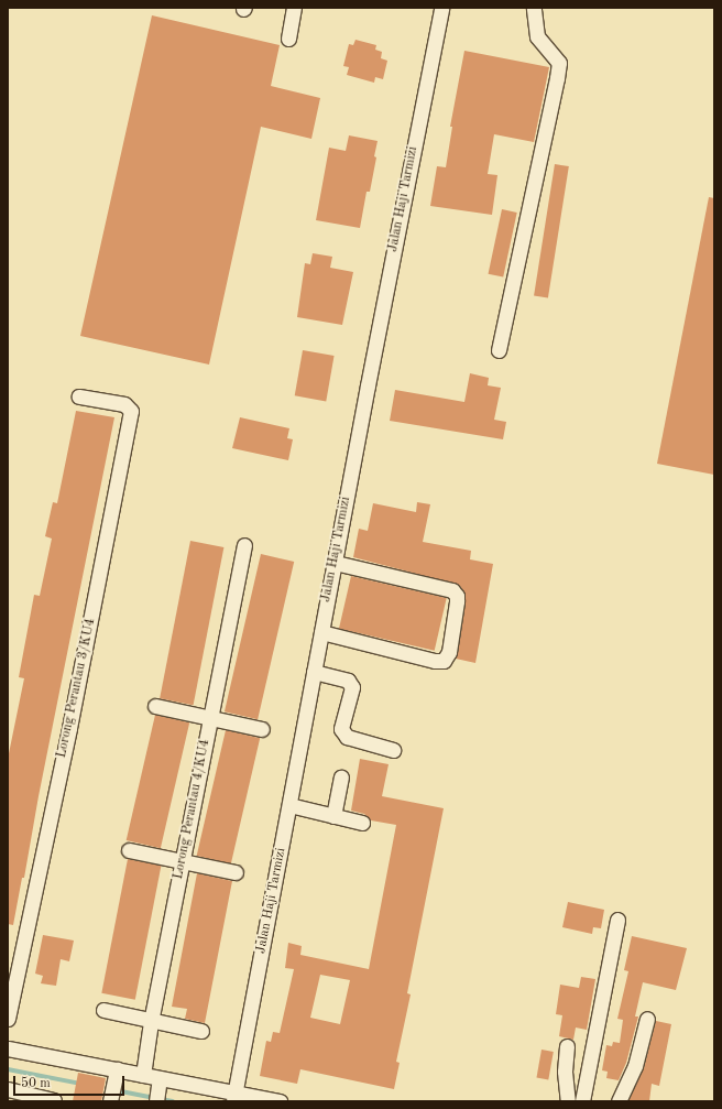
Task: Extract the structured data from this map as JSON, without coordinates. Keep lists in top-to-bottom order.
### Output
{
  "streets": {
    "street": ["Jalan Haji Tarmizi", "Lorong Perantau 3/KU4", "Lorong Perantau 4/KU4"]
  },
  "scale_bar": "50 m"
}
